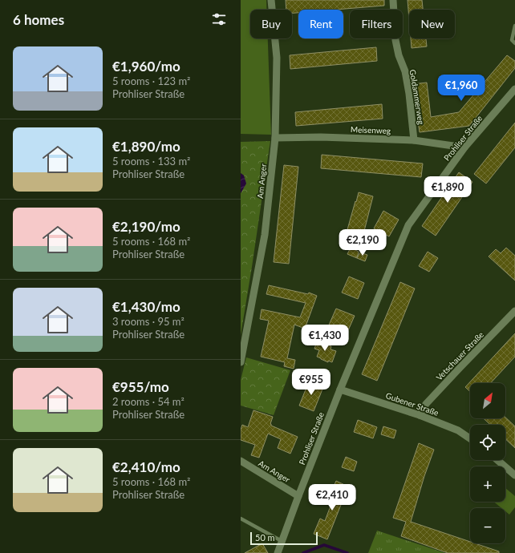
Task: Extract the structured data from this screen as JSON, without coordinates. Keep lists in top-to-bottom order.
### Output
{
  "streets": {
    "street": [
      "Goldammerweg",
      "Meisenweg",
      "Prohliser Straße",
      "Am Anger",
      "Vetschauer Straße",
      "Gubener Straße"
    ]
  },
  "crossings": [
    ["Goldammerweg", "Meisenweg"],
    ["Meisenweg", "Prohliser Straße"],
    ["Meisenweg", "Am Anger"],
    ["Prohliser Straße", "Am Anger"],
    ["Prohliser Straße", "Gubener Straße"],
    ["Vetschauer Straße", "Gubener Straße"]
  ],
  "scale_bar": "50 m",
  "north": "top right",
  "page": {
    "heading": "6 homes",
    "chip": [
      "Buy",
      "Rent",
      "Filters",
      "New"
    ],
    "list": [
      {
        "name": "€1,960/mo",
        "note": "5 rooms · 123 m² · Prohliser Straße"
      },
      {
        "name": "€1,890/mo",
        "note": "5 rooms · 133 m² · Prohliser Straße"
      },
      {
        "name": "€2,190/mo",
        "note": "5 rooms · 168 m² · Prohliser Straße"
      },
      {
        "name": "€1,430/mo",
        "note": "3 rooms · 95 m² · Prohliser Straße"
      },
      {
        "name": "€955/mo",
        "note": "2 rooms · 54 m² · Prohliser Straße"
      },
      {
        "name": "€2,410/mo",
        "note": "5 rooms · 168 m² · Prohliser Straße"
      }
    ],
    "price": [
      "€1,960",
      "€1,890",
      "€2,190",
      "€1,430",
      "€955",
      "€2,410"
    ],
    "map_buttons": ["+", "−"],
    "scale": "50 m"
  }
}
